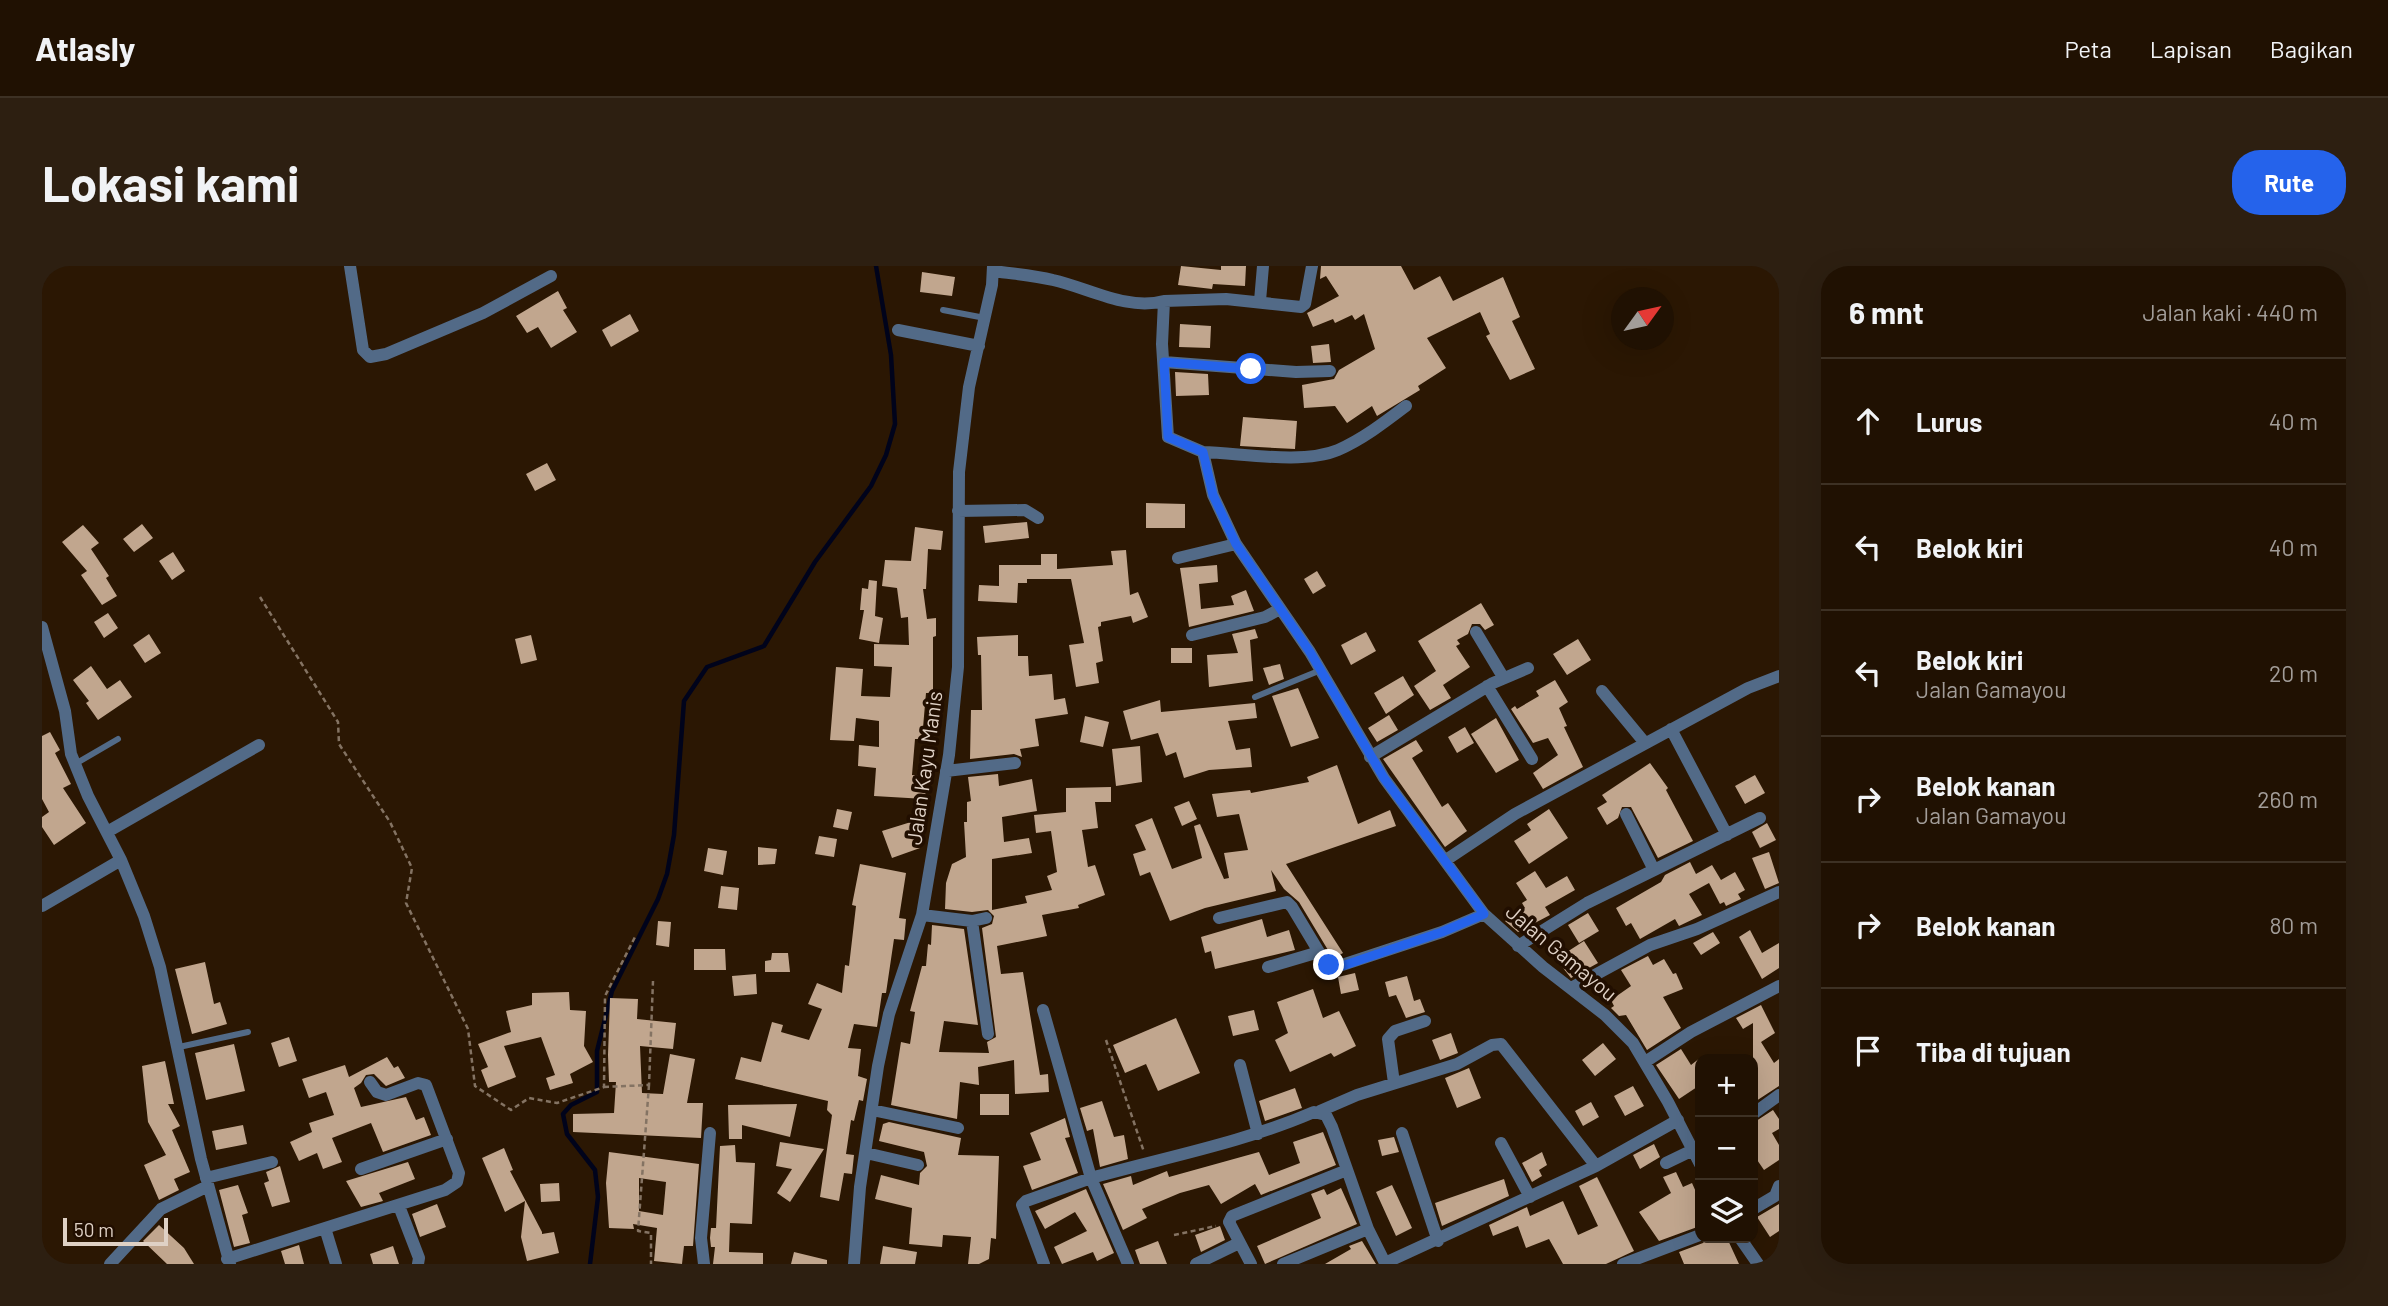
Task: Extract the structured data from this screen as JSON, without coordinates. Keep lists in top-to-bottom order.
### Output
{
  "streets": {
    "street": ["Jalan Kayu Manis", "Jalan Gamayou"]
  },
  "scale_bar": "50 m",
  "north": "top right",
  "page": {
    "header": "Atlasly",
    "nav": ["Peta", "Lapisan", "Bagikan"],
    "buttons": "Rute",
    "title": "Lokasi kami",
    "heading": ["6 mnt", "Jalan kaki · 440 m"],
    "list": [
      ["Lurus", "40 m"],
      ["Belok kiri", "40 m"],
      ["Belok kiri", "Jalan Gamayou", "20 m"],
      ["Belok kanan", "Jalan Gamayou", "260 m"],
      ["Belok kanan", "80 m"],
      "Tiba di tujuan"
    ],
    "map_buttons": ["+", "−"],
    "scale": "50 m"
  }
}
